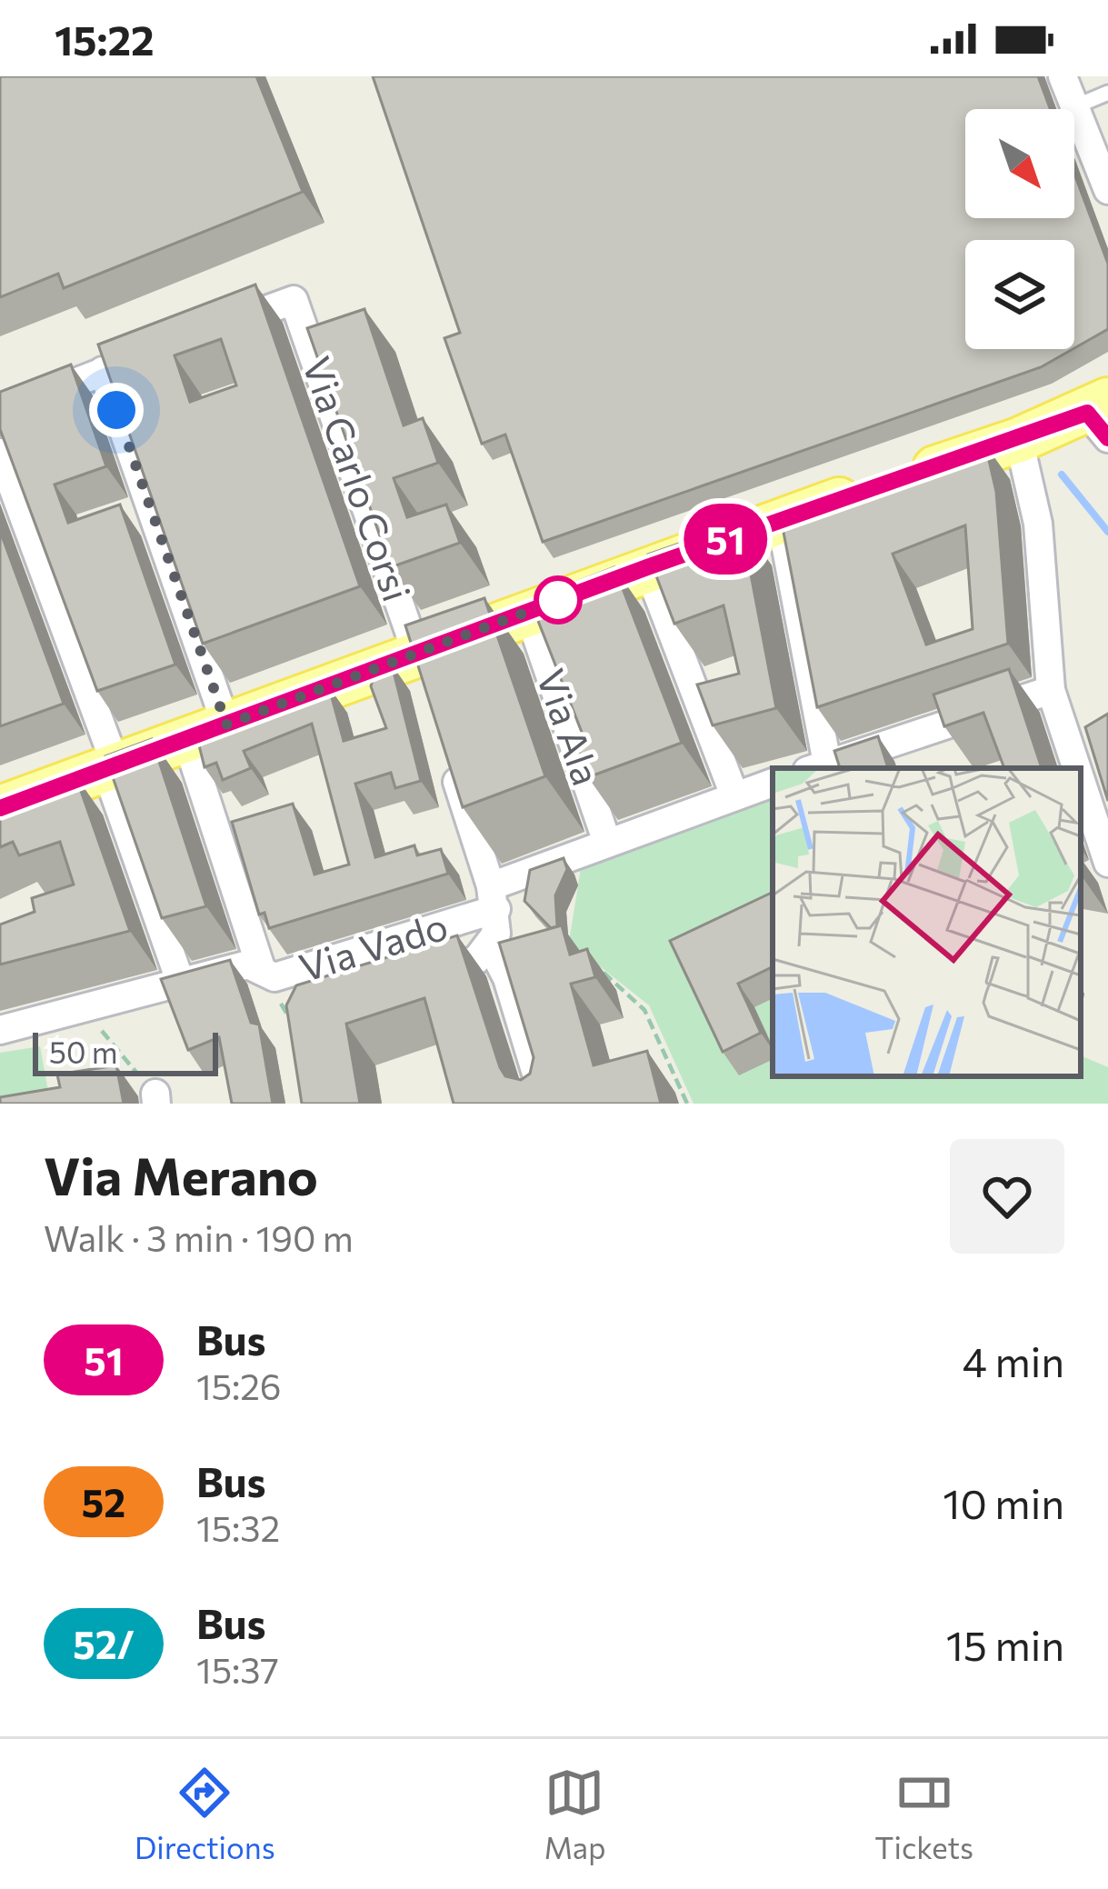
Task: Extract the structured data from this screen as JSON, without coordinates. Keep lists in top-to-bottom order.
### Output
{
  "streets": {
    "street": ["Via Carlo Corsi", "Via Ala", "Via Vado"]
  },
  "crossings": [
    ["Via Ala", "Via Vado"]
  ],
  "lines": ["bus line 51"],
  "scale_bar": "50 m",
  "north": "bottom right",
  "page": {
    "status": "15:22",
    "on_map": "51",
    "scale": "50 m",
    "heading": ["Via Merano", "Walk · 3 min · 190 m"],
    "list": [
      {
        "mark": "51",
        "name": "Bus",
        "note": "15:26",
        "value": "4 min"
      },
      {
        "mark": "52",
        "name": "Bus",
        "note": "15:32",
        "value": "10 min"
      },
      {
        "mark": "52/",
        "name": "Bus",
        "note": "15:37",
        "value": "15 min"
      }
    ],
    "tabs": ["Directions", "Map", "Tickets"]
  }
}
